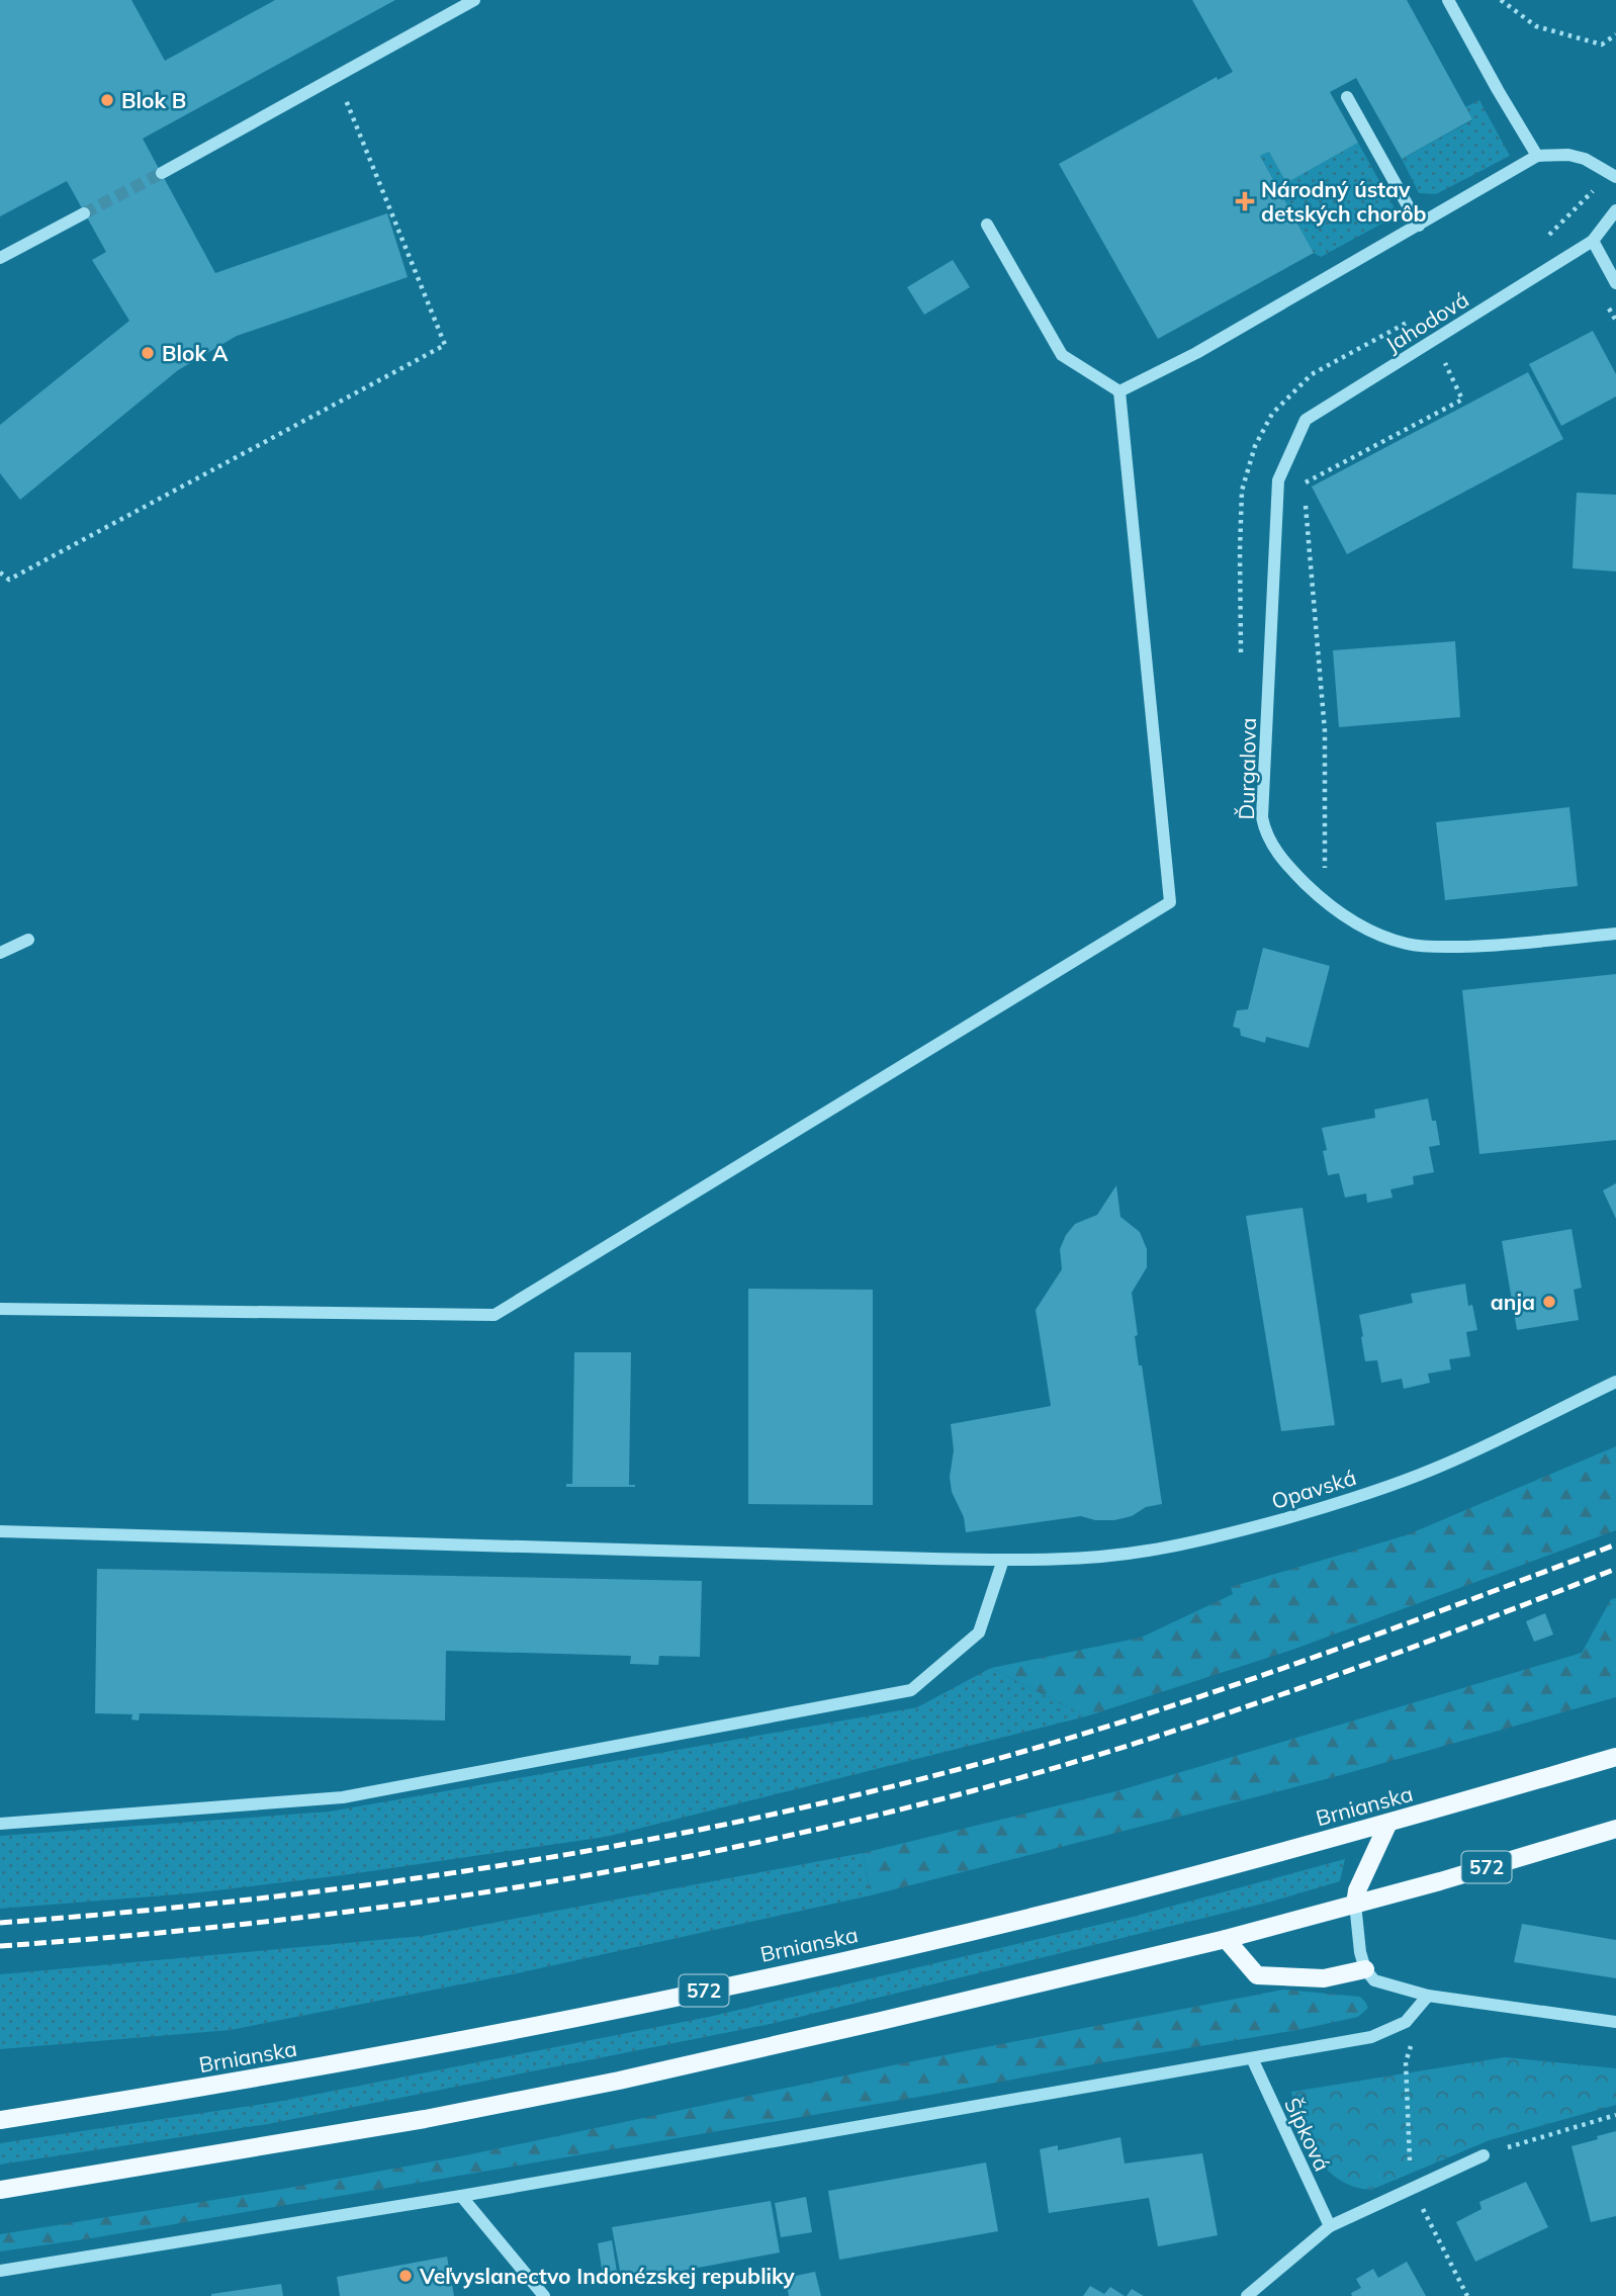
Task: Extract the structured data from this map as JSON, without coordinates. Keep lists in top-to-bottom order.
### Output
{
  "streets": {
    "main road": ["Brnianska", "572"],
    "street": [
      "Jahodová",
      "Ďurgalova",
      "Opavská",
      "Šípková"
    ]
  },
  "crossings": [
    ["Jahodová", "Ďurgalova"]
  ],
  "places": {
    "other": [
      "Blok B",
      "Blok A",
      "anja",
      "Veľvyslanectvo Indonézskej republiky"
    ],
    "health": ["Národný ústav detských chorôb"]
  }
}
